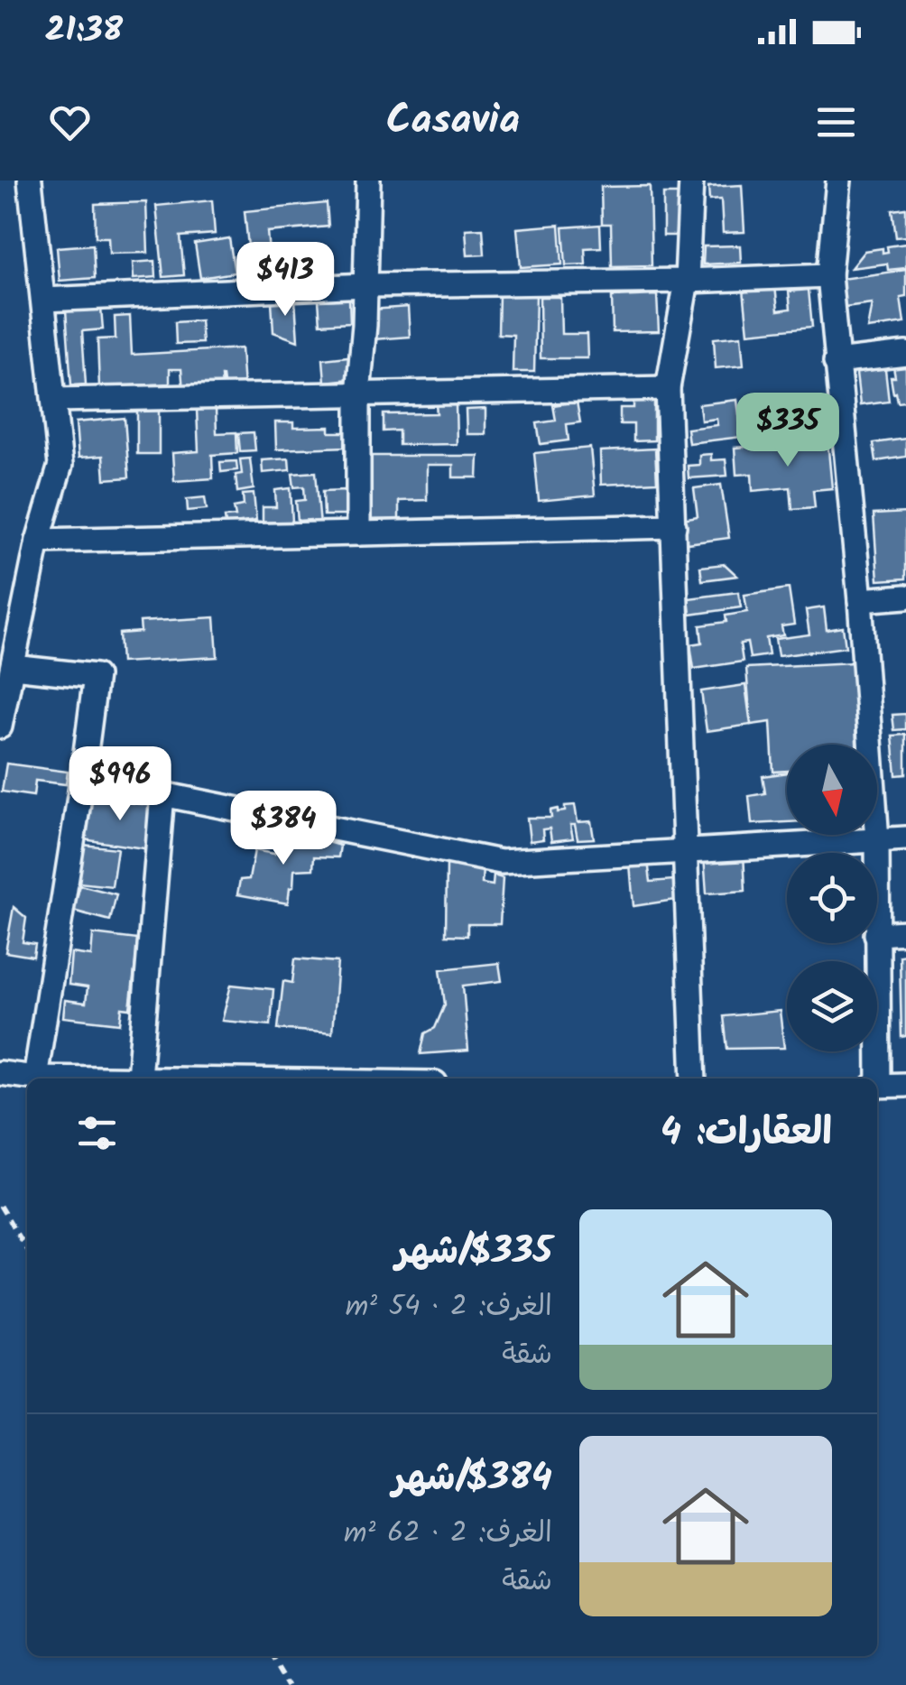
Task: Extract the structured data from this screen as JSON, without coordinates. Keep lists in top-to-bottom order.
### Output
{
  "north": "bottom",
  "page": {
    "status": "21:38",
    "header": "Casavia",
    "price": [
      "$413",
      "$335",
      "$996",
      "$384"
    ],
    "heading": "العقارات: 4",
    "list": [
      {
        "name": "$335/شهر",
        "note": "الغرف: 2 · 54 m² · شقة"
      },
      {
        "name": "$384/شهر",
        "note": "الغرف: 2 · 62 m² · شقة"
      }
    ]
  }
}
